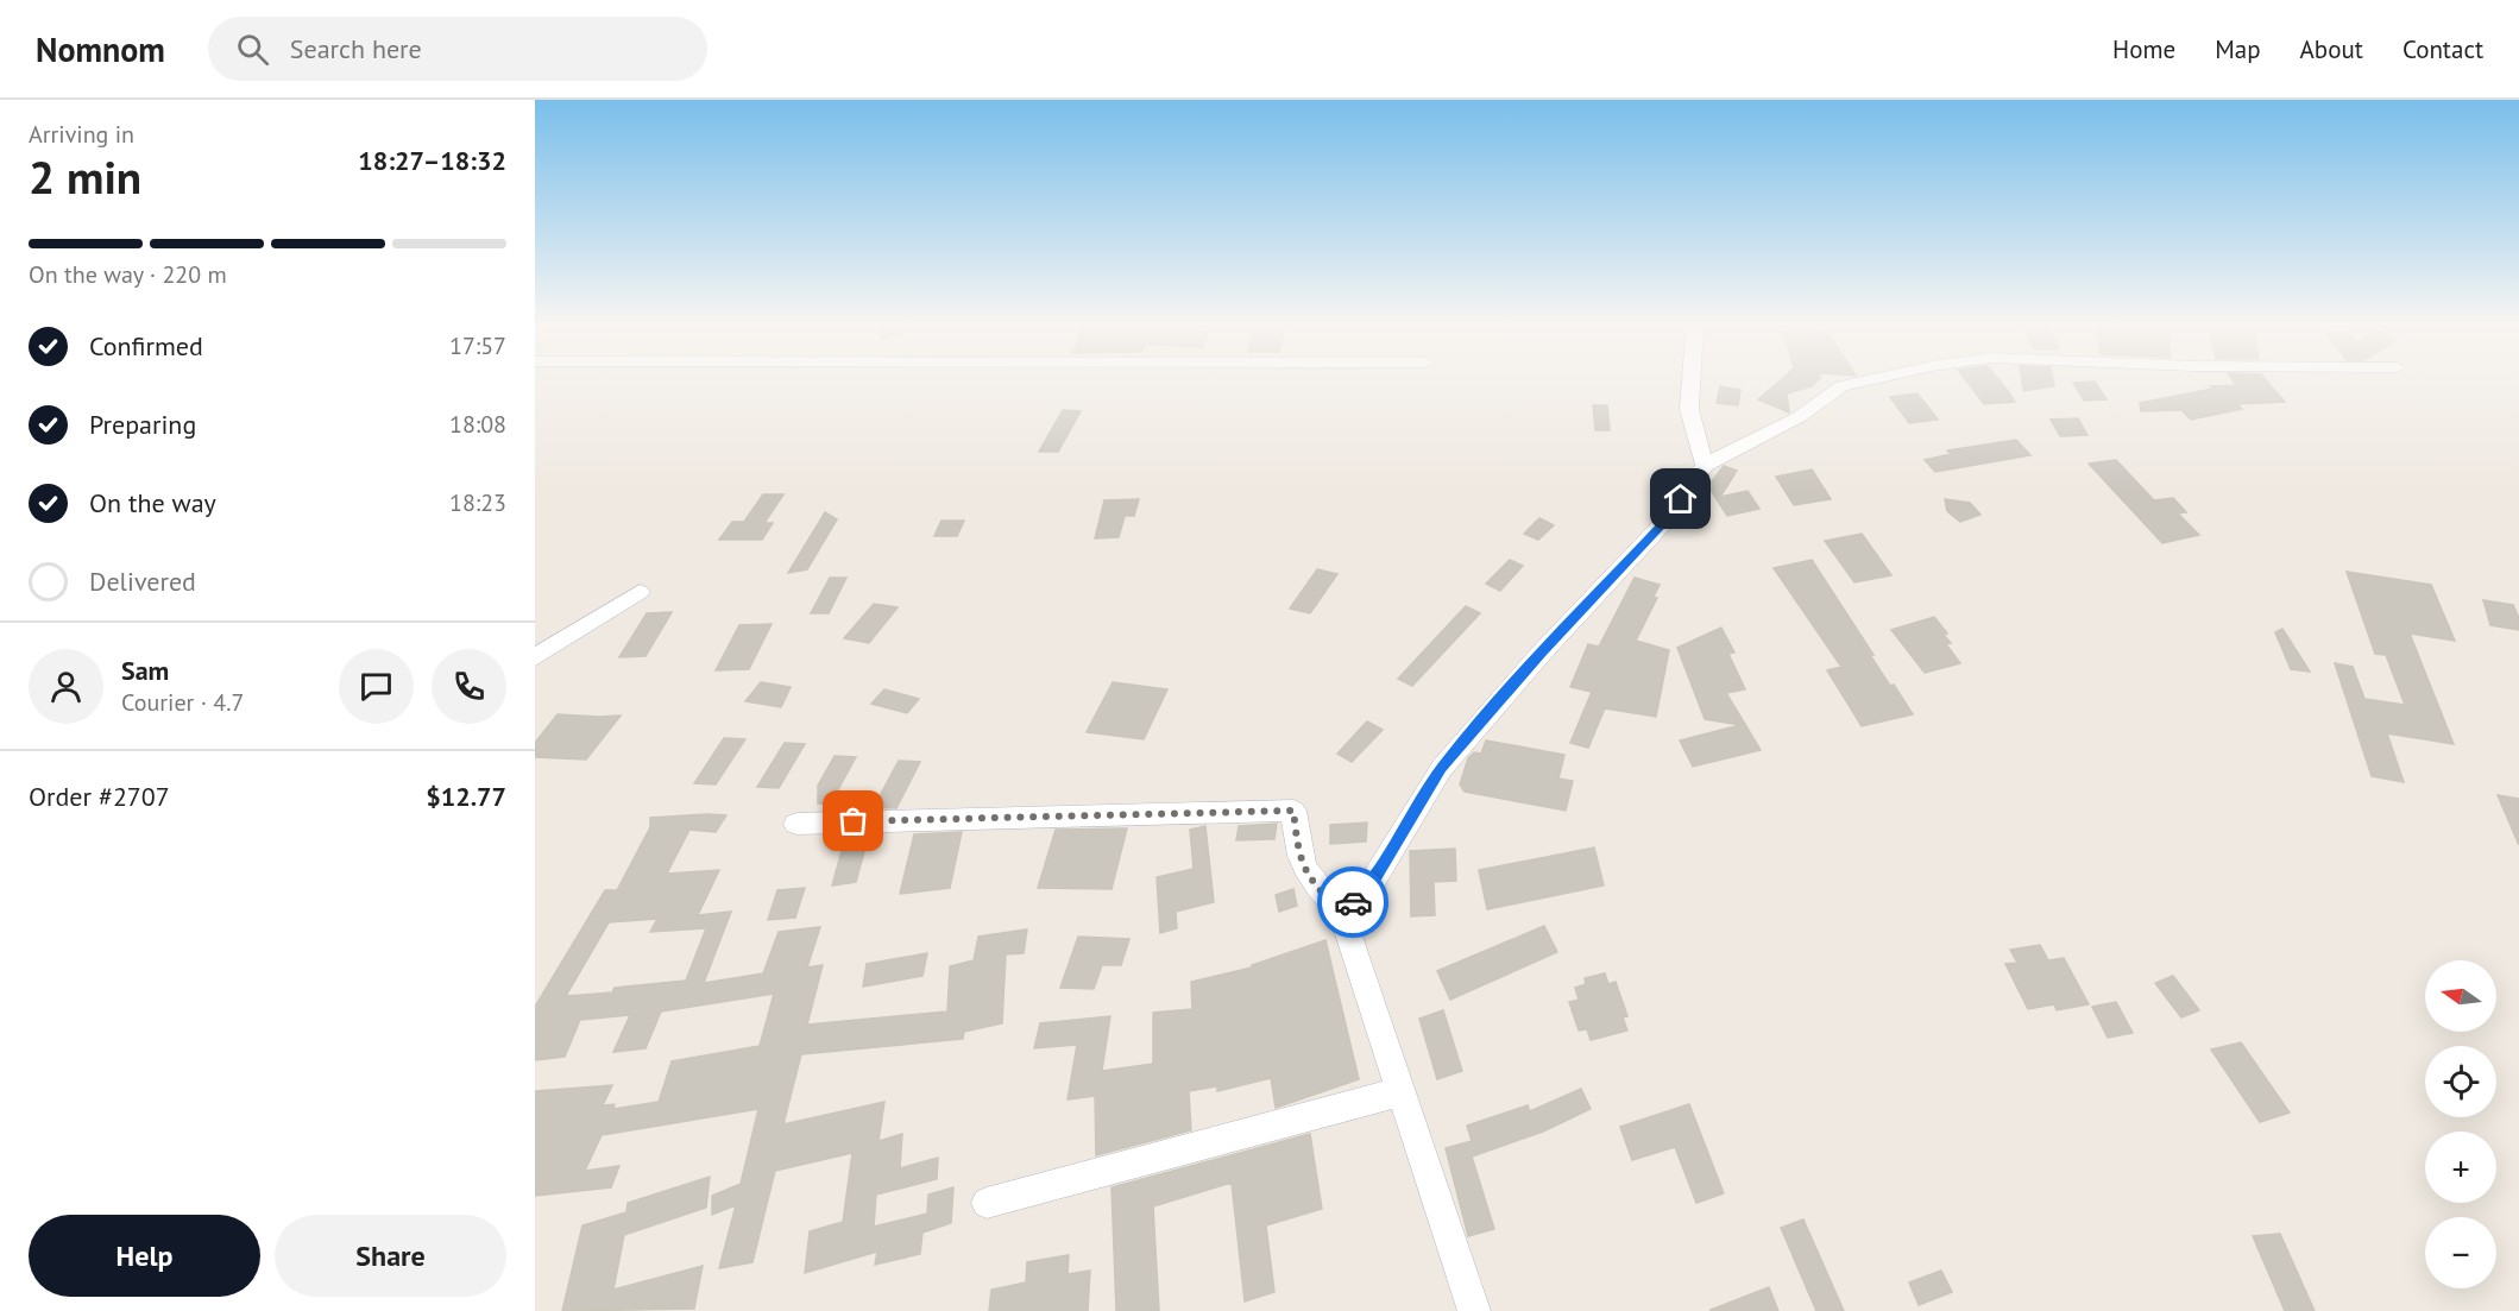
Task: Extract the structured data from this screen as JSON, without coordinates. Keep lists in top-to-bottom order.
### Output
{
  "north": "left",
  "page": {
    "header": "Nomnom",
    "search": "Search here",
    "nav": [
      "Home",
      "Map",
      "About",
      "Contact"
    ],
    "heading": ["2 min", "Arriving in", "18:27–18:32"],
    "panel": [
      "Sam",
      "Courier · 4.7",
      "Order #2707",
      "$12.77"
    ],
    "bar": "On the way · 220 m",
    "list": [
      ["Confirmed", "17:57"],
      ["Preparing", "18:08"],
      ["On the way", "18:23"],
      "Delivered"
    ],
    "map_buttons": ["+", "−"],
    "buttons": ["Help", "Share"]
  }
}
